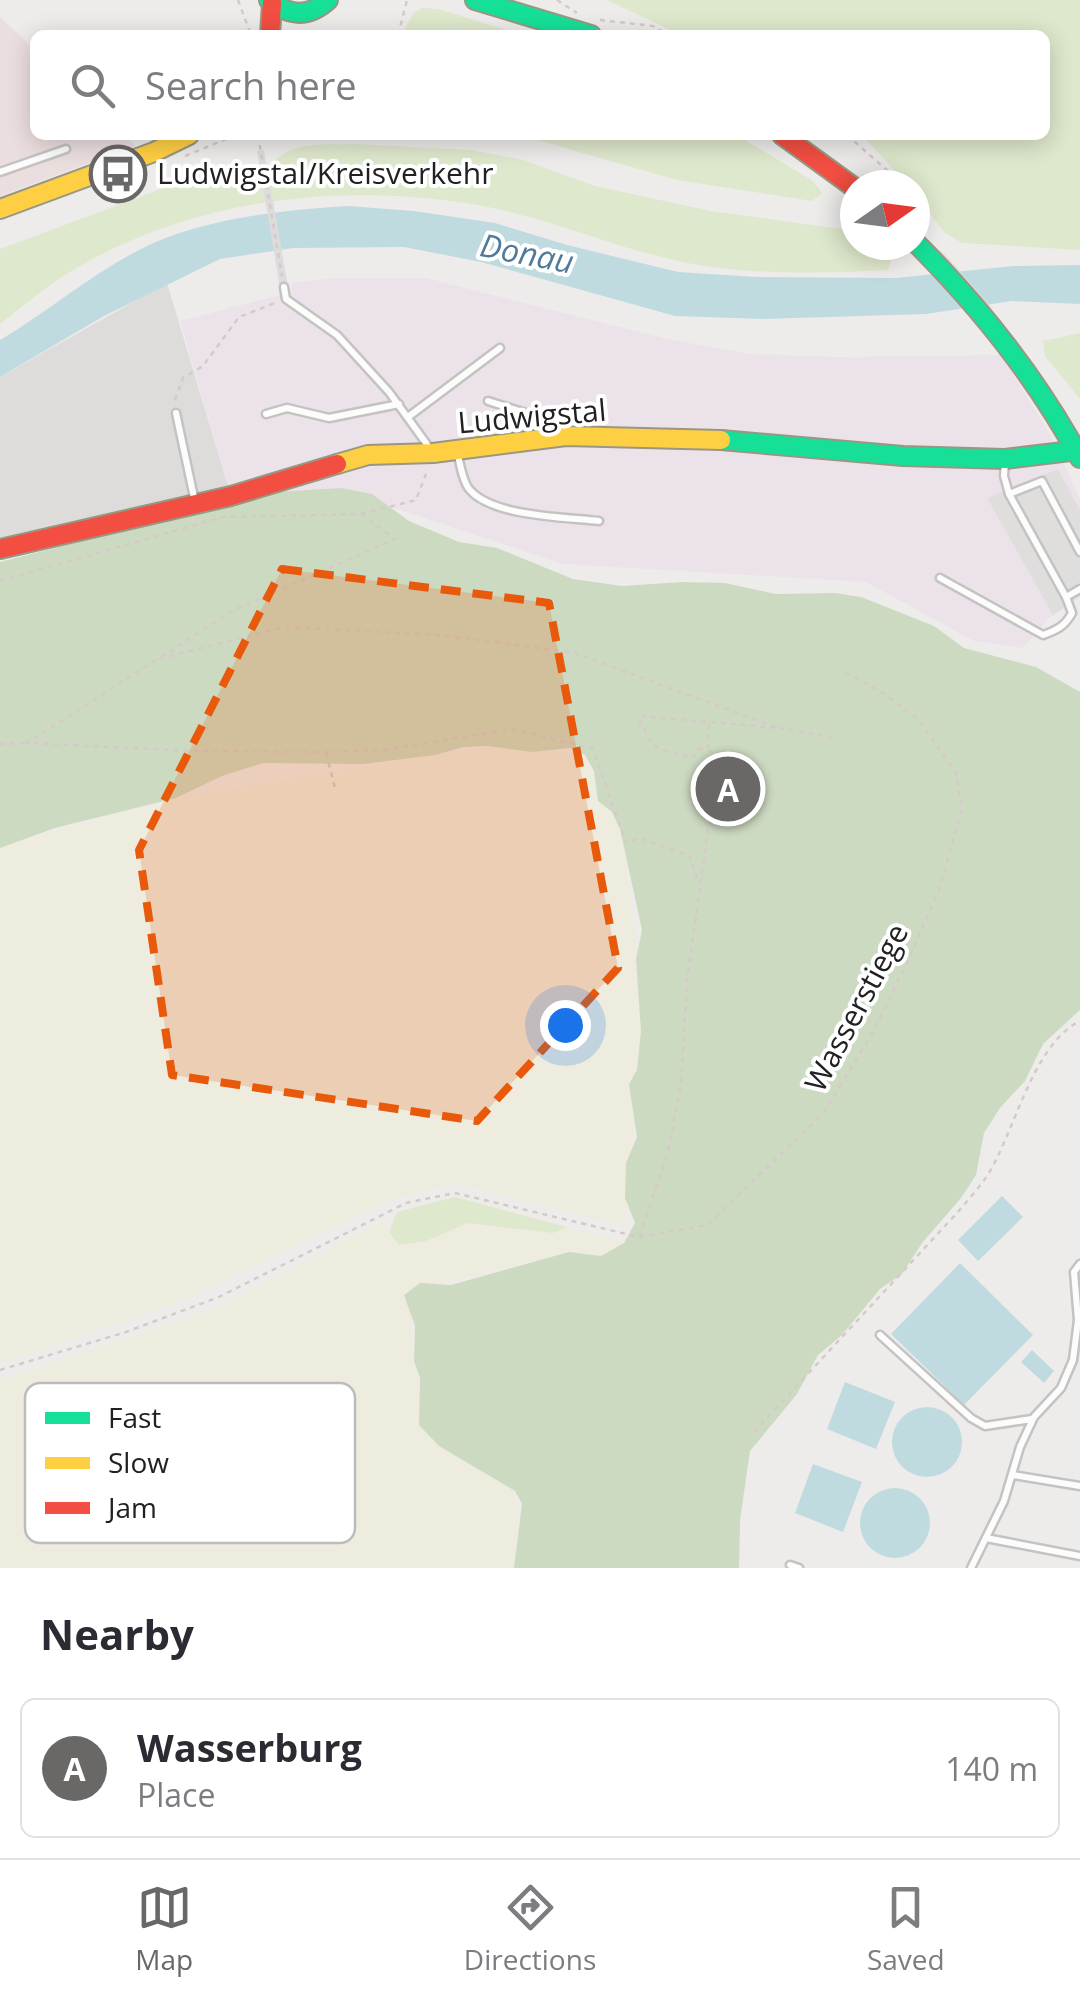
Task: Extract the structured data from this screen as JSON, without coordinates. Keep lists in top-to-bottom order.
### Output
{
  "streets": {
    "street": ["Ludwigstal"],
    "path": ["Wasserstiege"]
  },
  "water": ["Donau"],
  "places": {
    "bus stop": ["Ludwigstal/Kreisverkehr"]
  },
  "legend": ["Fast", "Slow", "Jam"],
  "north": "right",
  "page": {
    "search": "Search here",
    "pins": "A",
    "heading": "Nearby",
    "list": [
      {
        "mark": "A",
        "name": "Wasserburg",
        "note": "Place",
        "value": "140 m"
      }
    ],
    "nav": ["Map", "Directions", "Saved"]
  }
}
